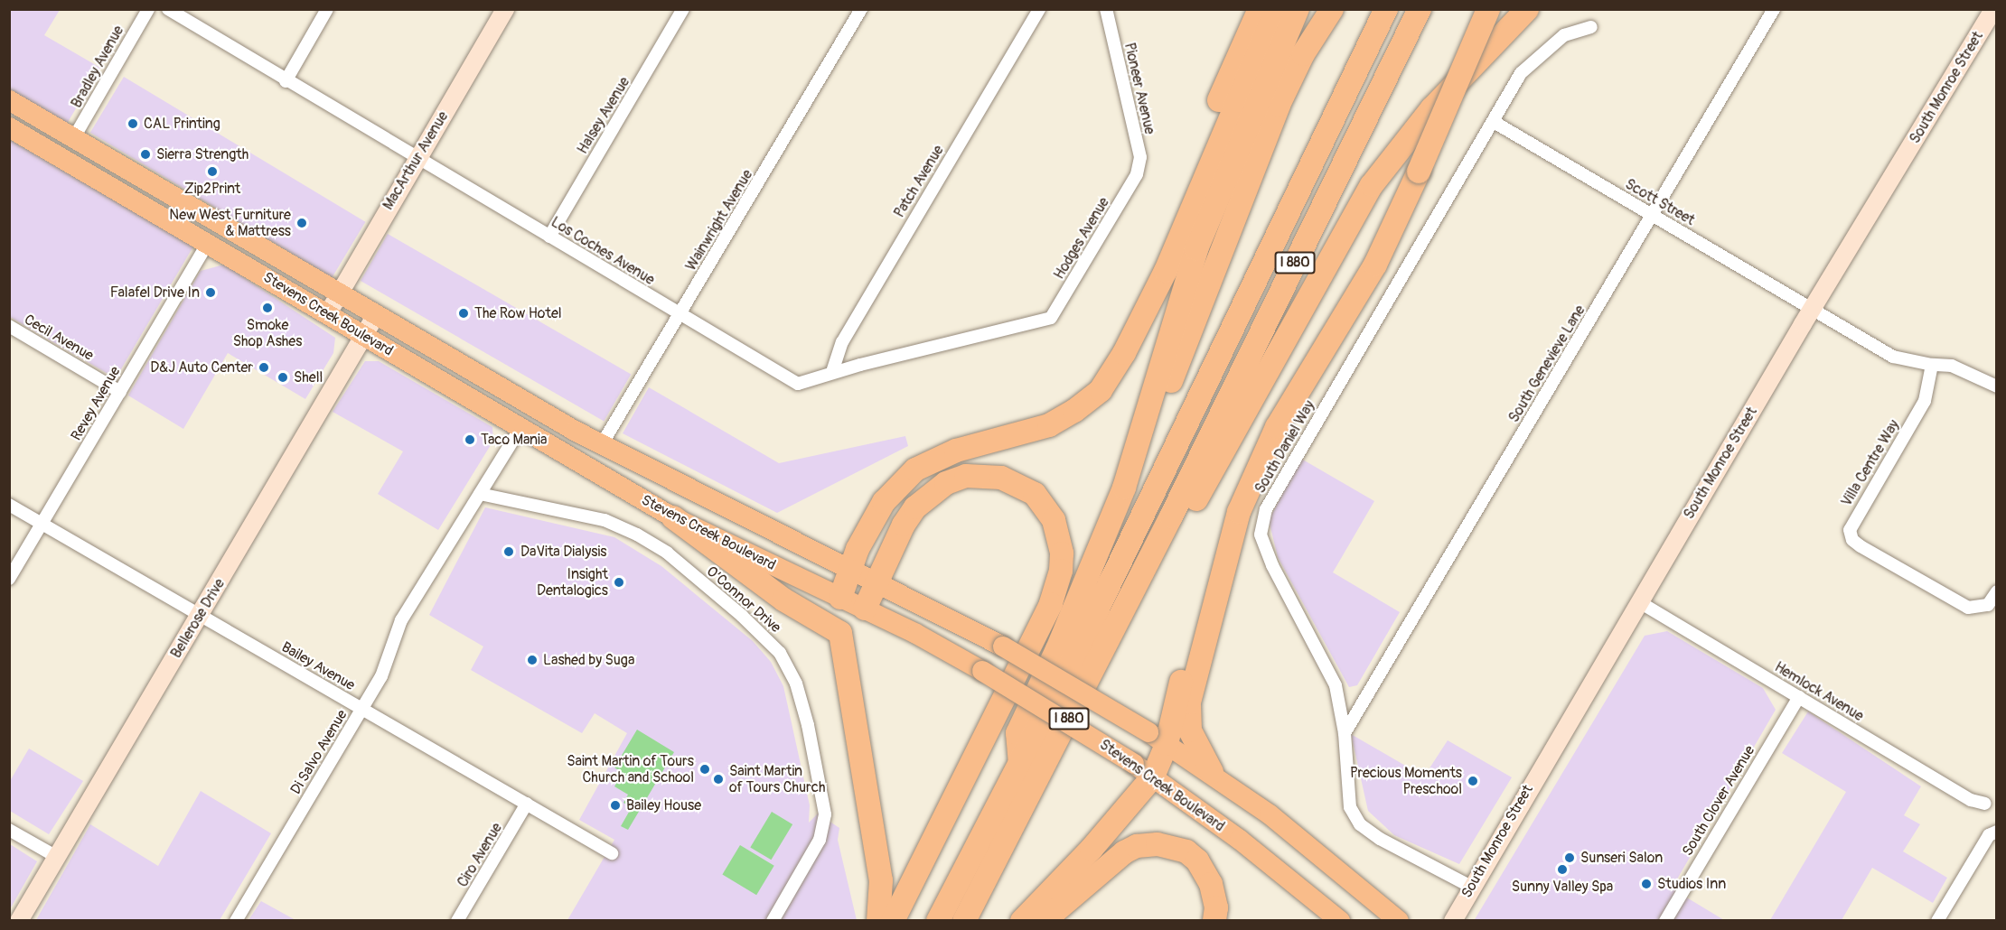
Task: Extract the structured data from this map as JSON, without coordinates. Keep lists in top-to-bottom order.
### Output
{
  "streets": {
    "highway": ["I 880"],
    "main road": [
      "South Monroe Street",
      "MacArthur Avenue",
      "Stevens Creek Boulevard",
      "Bellerose Drive"
    ],
    "street": [
      "Bradley Avenue",
      "Pioneer Avenue",
      "Halsey Avenue",
      "Patch Avenue",
      "Scott Street",
      "Wainwright Avenue",
      "Hodges Avenue",
      "Los Coches Avenue",
      "Cecil Avenue",
      "South Genevieve Lane",
      "Revey Avenue",
      "South Daniel Way",
      "Villa Centre Way",
      "O’Connor Drive",
      "Bailey Avenue",
      "Hemlock Avenue",
      "Di Salvo Avenue",
      "South Clover Avenue",
      "Ciro Avenue"
    ]
  },
  "crossings": [
    ["Bradley Avenue", "Stevens Creek Boulevard"],
    ["South Monroe Street", "Scott Street"],
    ["South Monroe Street", "South Daniel Way"],
    ["South Monroe Street", "Hemlock Avenue"],
    ["Pioneer Avenue", "Hodges Avenue"],
    ["Halsey Avenue", "Los Coches Avenue"],
    ["MacArthur Avenue", "Los Coches Avenue"],
    ["MacArthur Avenue", "Stevens Creek Boulevard"],
    ["Patch Avenue", "Los Coches Avenue"],
    ["Scott Street", "South Genevieve Lane"],
    ["Scott Street", "South Daniel Way"],
    ["Wainwright Avenue", "Los Coches Avenue"],
    ["Wainwright Avenue", "Stevens Creek Boulevard"],
    ["Hodges Avenue", "Los Coches Avenue"],
    ["Stevens Creek Boulevard", "Revey Avenue"],
    ["Stevens Creek Boulevard", "Bellerose Drive"],
    ["Stevens Creek Boulevard", "Di Salvo Avenue"],
    ["Cecil Avenue", "Revey Avenue"],
    ["South Genevieve Lane", "South Daniel Way"],
    ["Revey Avenue", "Bailey Avenue"],
    ["O’Connor Drive", "Di Salvo Avenue"],
    ["Bellerose Drive", "Bailey Avenue"],
    ["Bailey Avenue", "Di Salvo Avenue"],
    ["Bailey Avenue", "Ciro Avenue"],
    ["Hemlock Avenue", "South Clover Avenue"]
  ],
  "places": [
    "CAL Printing",
    "Sierra Strength",
    "Zip2Print",
    "New West Furniture & Mattress",
    "Falafel Drive In",
    "Smoke Shop Ashes",
    "The Row Hotel",
    "D&J Auto Center",
    "Shell",
    "Taco Mania",
    "DaVita Dialysis",
    "Insight Dentalogics",
    "Lashed by Suga",
    "Saint Martin of Tours Church and School",
    "Saint Martin of Tours Church",
    "Precious Moments Preschool",
    "Bailey House",
    "Sunseri Salon",
    "Sunny Valley Spa",
    "Studios Inn"
  ]
}
